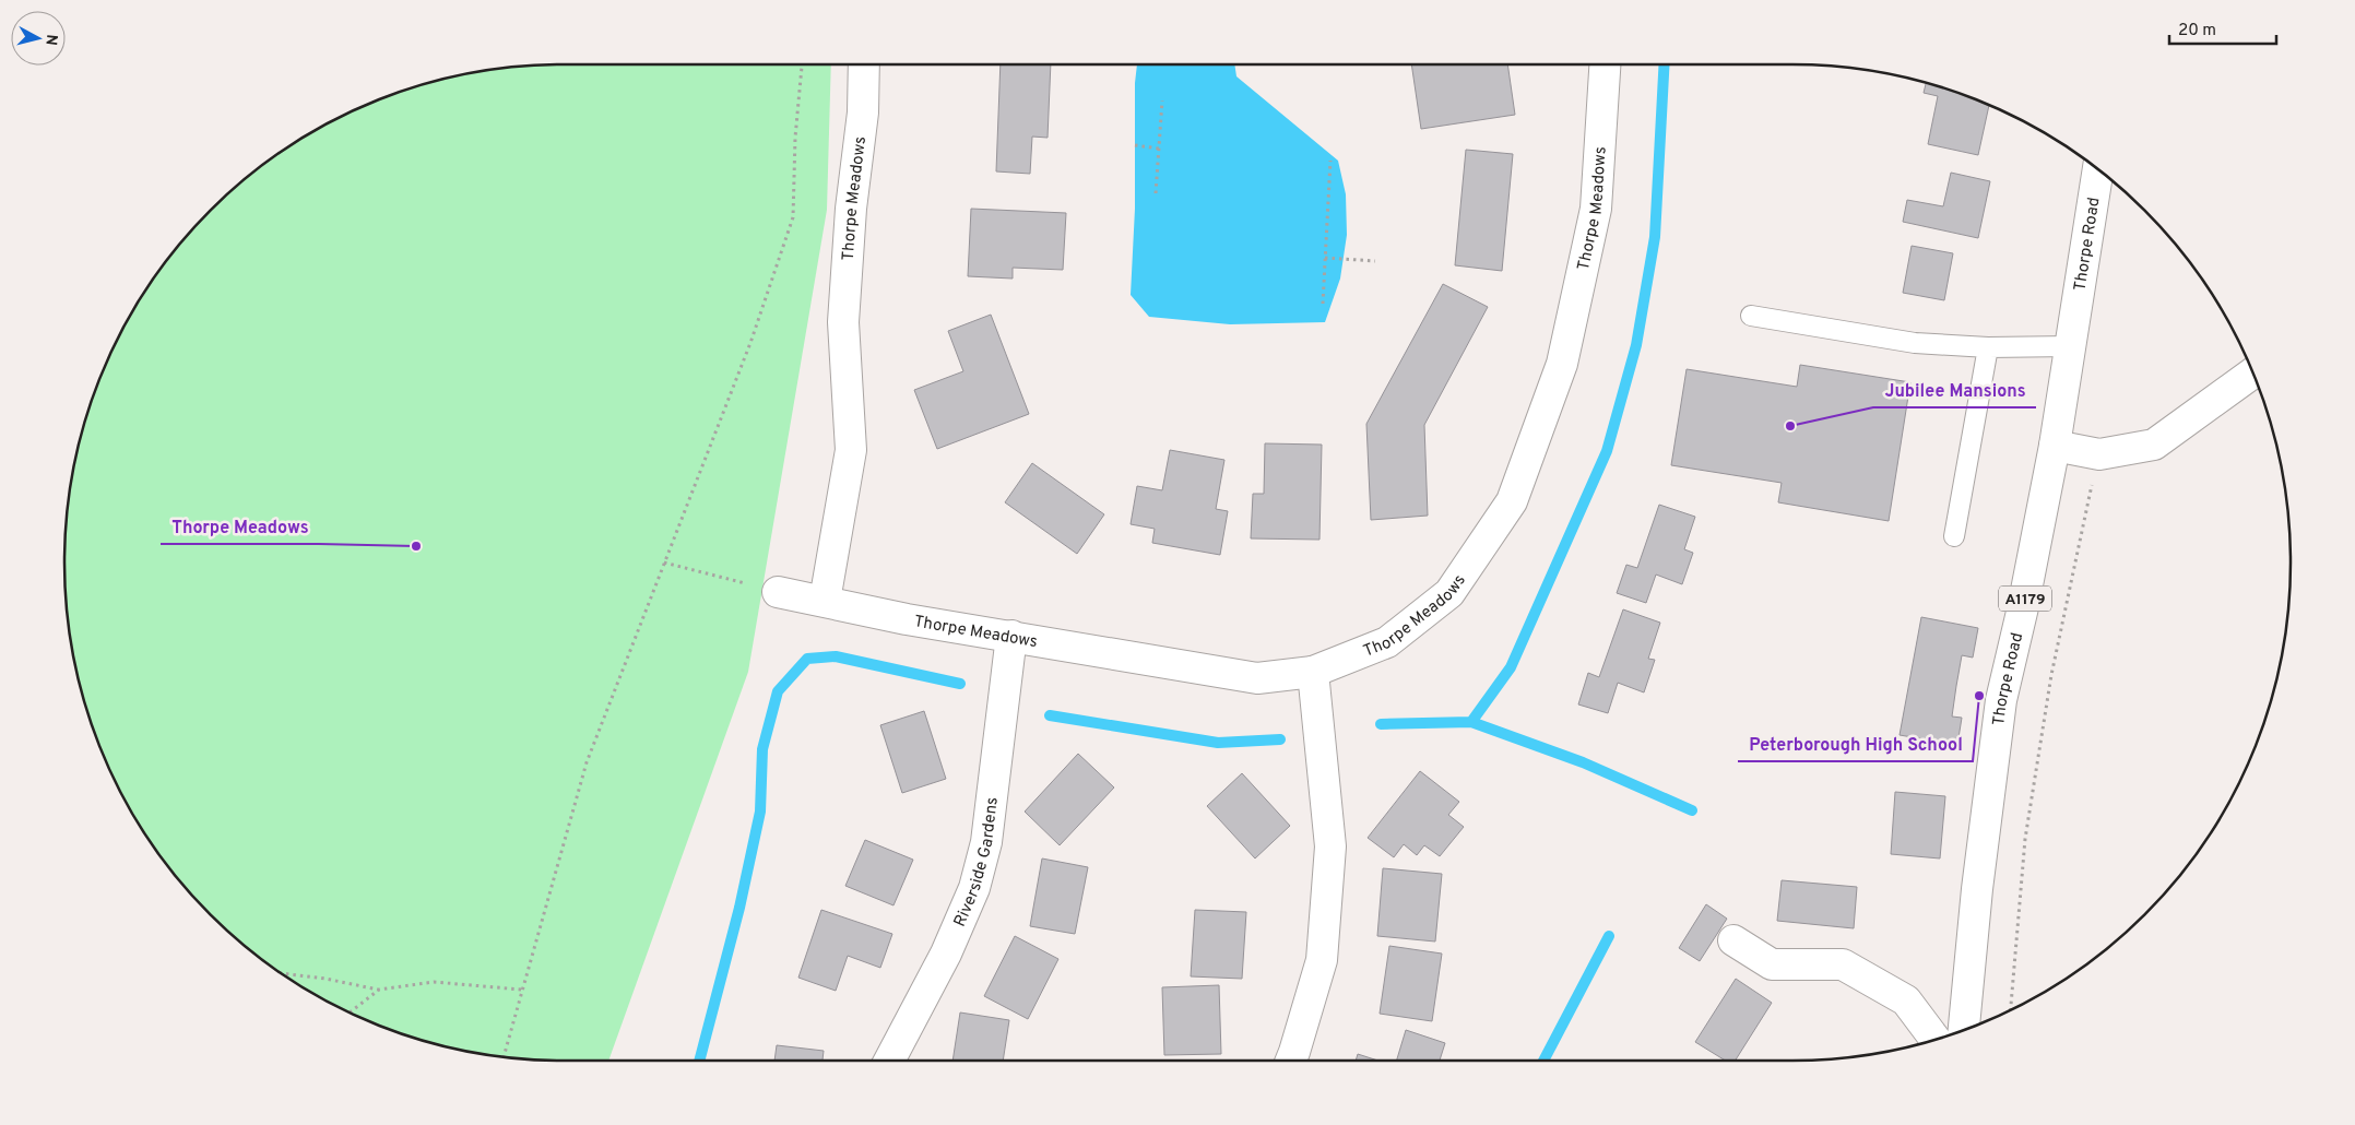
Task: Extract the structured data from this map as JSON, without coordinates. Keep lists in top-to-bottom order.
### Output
{
  "streets": {
    "street": [
      "Thorpe Meadows",
      "Thorpe Road",
      "A1179",
      "Riverside Gardens"
    ]
  },
  "crossings": [
    ["Thorpe Meadows", "Riverside Gardens"]
  ],
  "places": ["Jubilee Mansions", "Thorpe Meadows", "Peterborough High School"],
  "scale_bar": "20 m",
  "north": "right"
}
